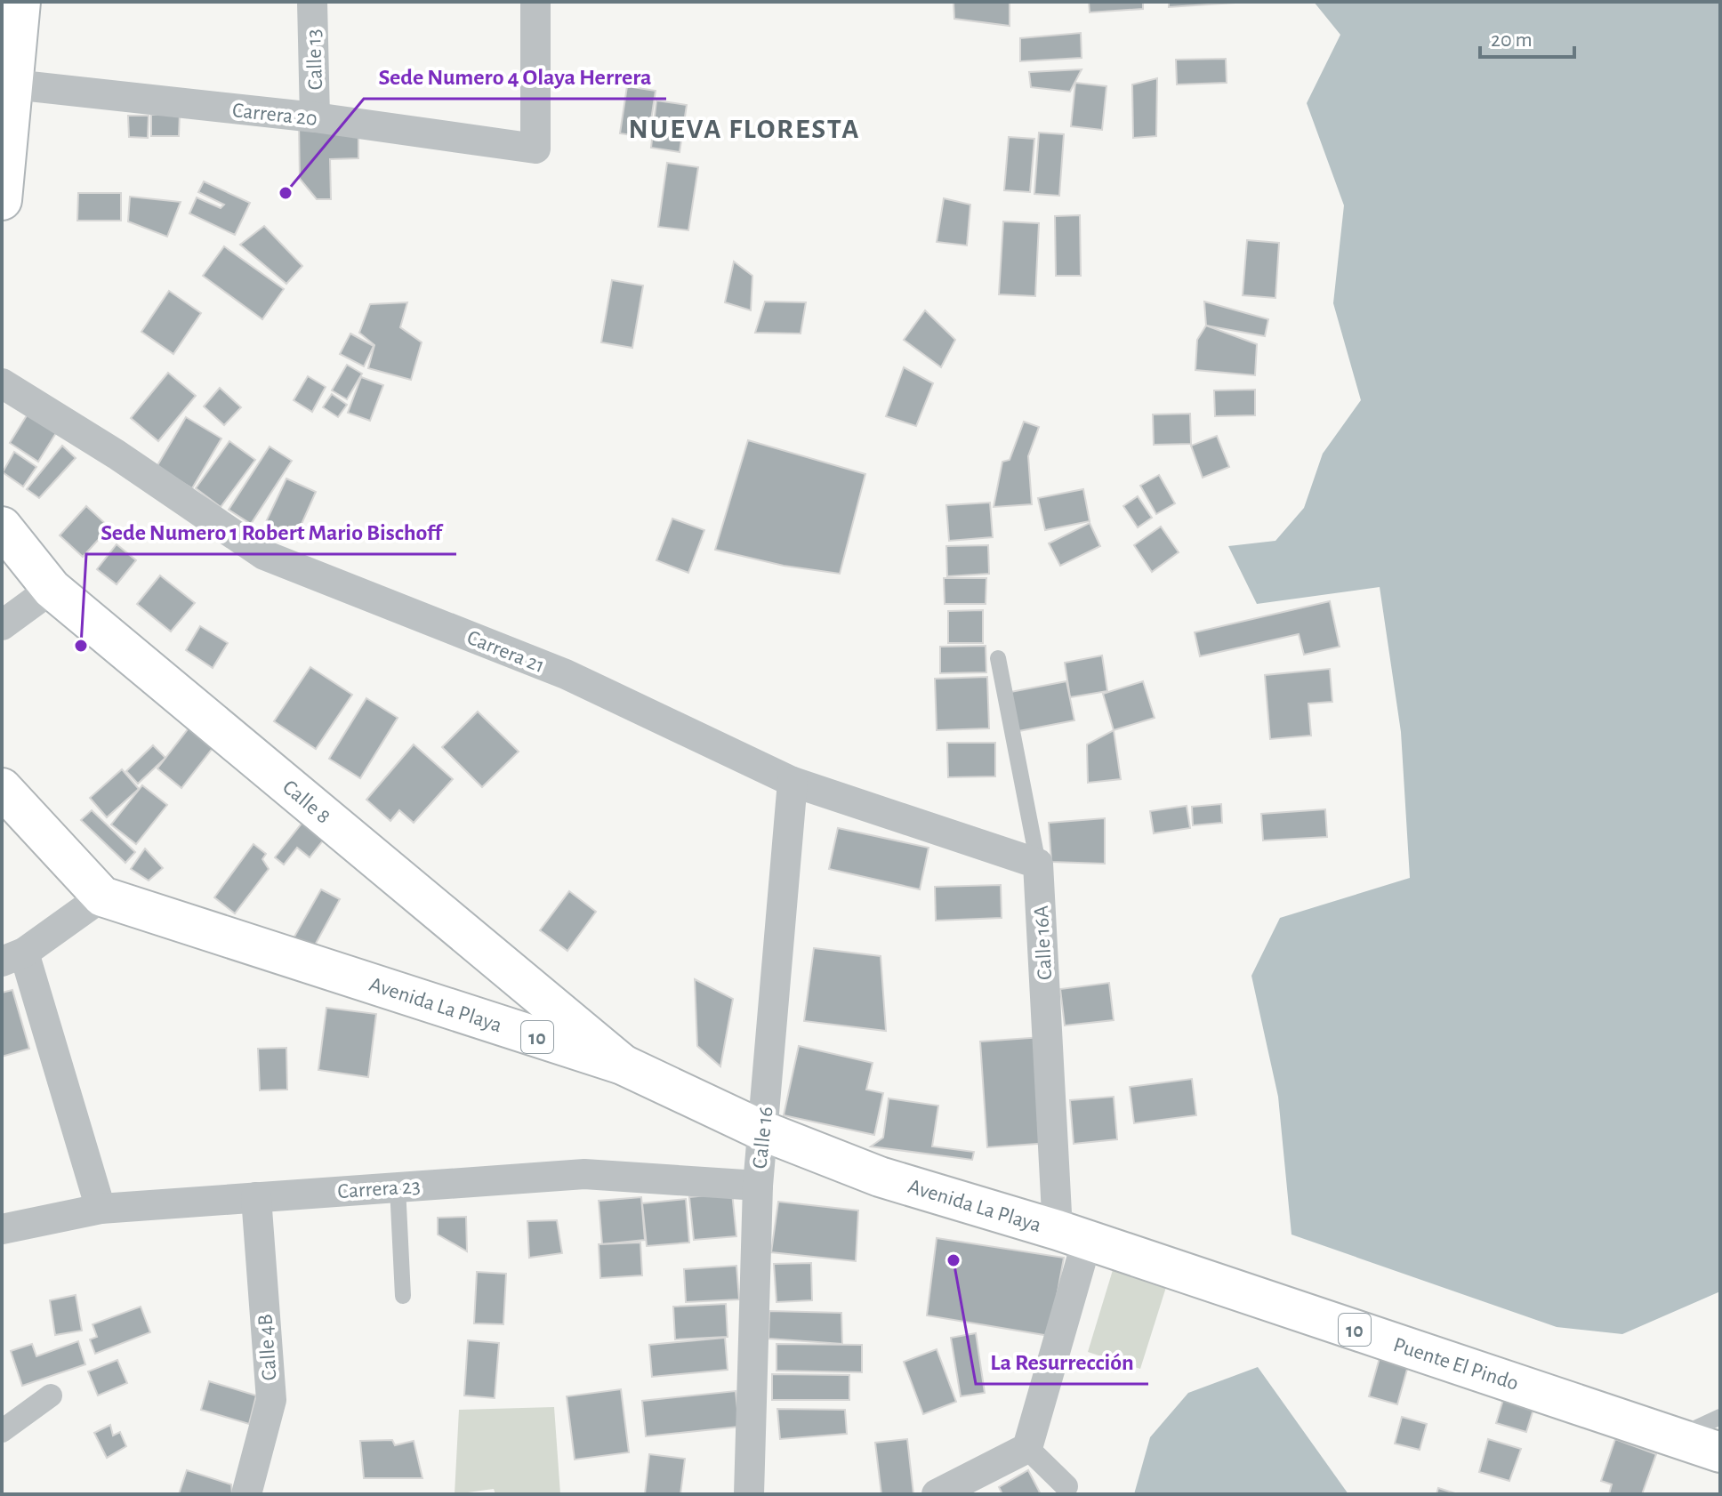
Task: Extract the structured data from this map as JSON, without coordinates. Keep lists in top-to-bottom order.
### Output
{
  "streets": {
    "main road": [
      "Calle 8",
      "Avenida La Playa",
      "10",
      "Puente El Pindo"
    ],
    "street": [
      "Calle 13",
      "Carrera 20",
      "Carrera 21",
      "Calle 16A",
      "Calle 16",
      "Carrera 23",
      "Calle 4B"
    ]
  },
  "crossings": [
    ["Calle 13", "Carrera 20"],
    ["Carrera 21", "Calle 16A"],
    ["Carrera 21", "Calle 16"],
    ["Calle 8", "Avenida La Playa"],
    ["Calle 16A", "Avenida La Playa"],
    ["Calle 16A", "Puente El Pindo"],
    ["Avenida La Playa", "Calle 16"],
    ["Avenida La Playa", "Puente El Pindo"],
    ["10", "Puente El Pindo"],
    ["Calle 16", "Carrera 23"],
    ["Carrera 23", "Calle 4B"]
  ],
  "districts": ["NUEVA FLORESTA"],
  "places": ["Sede Numero 4 Olaya Herrera", "Sede Numero 1 Robert Mario Bischoff", "La Resurrección"],
  "scale_bar": "20 m"
}
